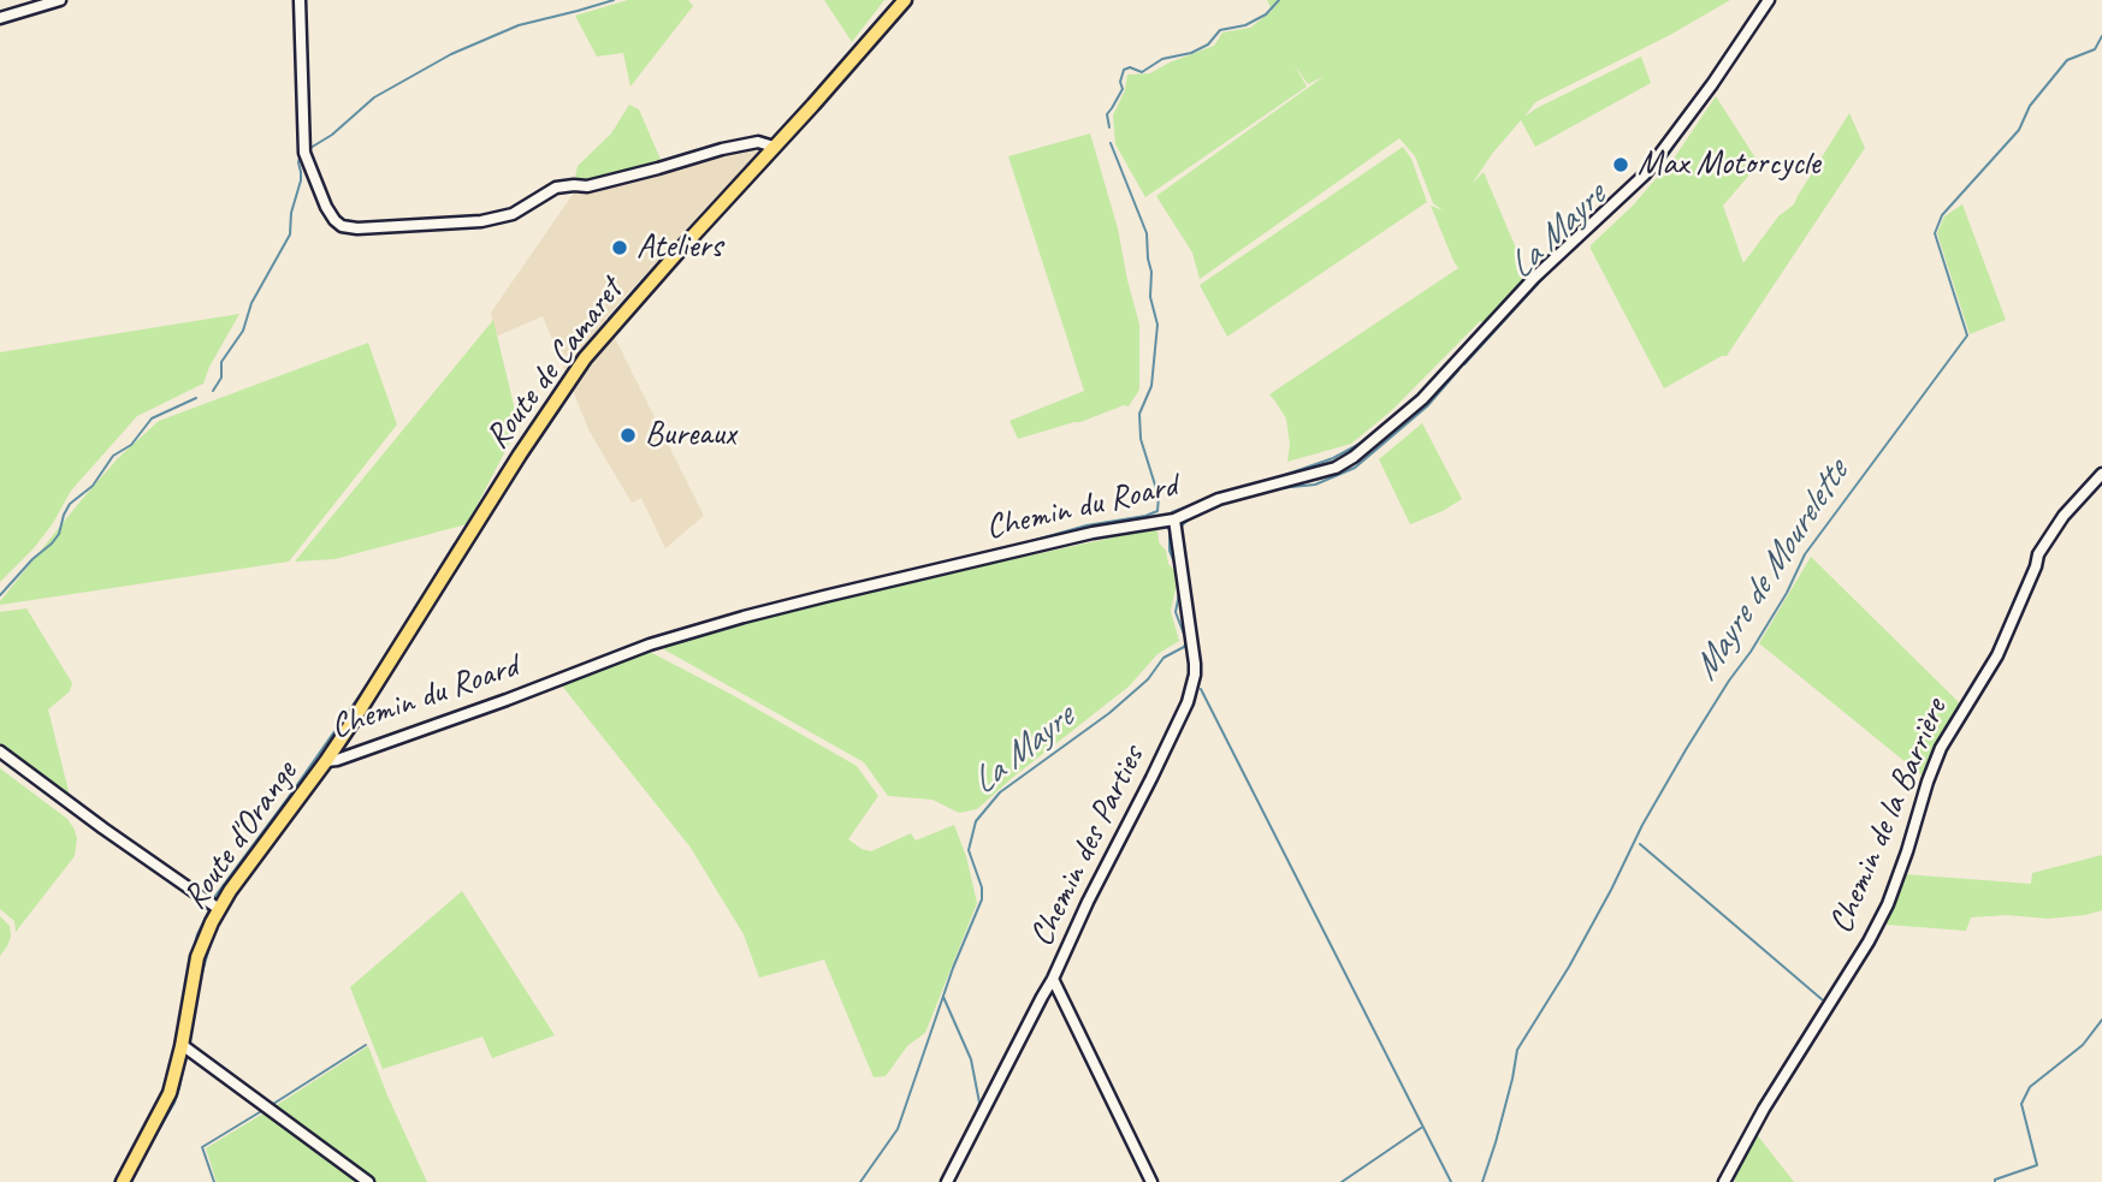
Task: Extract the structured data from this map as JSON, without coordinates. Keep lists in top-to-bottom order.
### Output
{
  "streets": {
    "main road": ["Route de Camaret", "Route d'Orange"],
    "street": ["Chemin du Roard", "Chemin de la Barrière", "Chemin des Parties"]
  },
  "crossings": [
    ["Route de Camaret", "Route d'Orange"],
    ["Chemin du Roard", "Route d'Orange"],
    ["Chemin du Roard", "Chemin des Parties"]
  ],
  "water": ["La Mayre", "Mayre de Mourelette"],
  "places": ["Max Motorcycle", "Ateliers", "Bureaux"]
}
